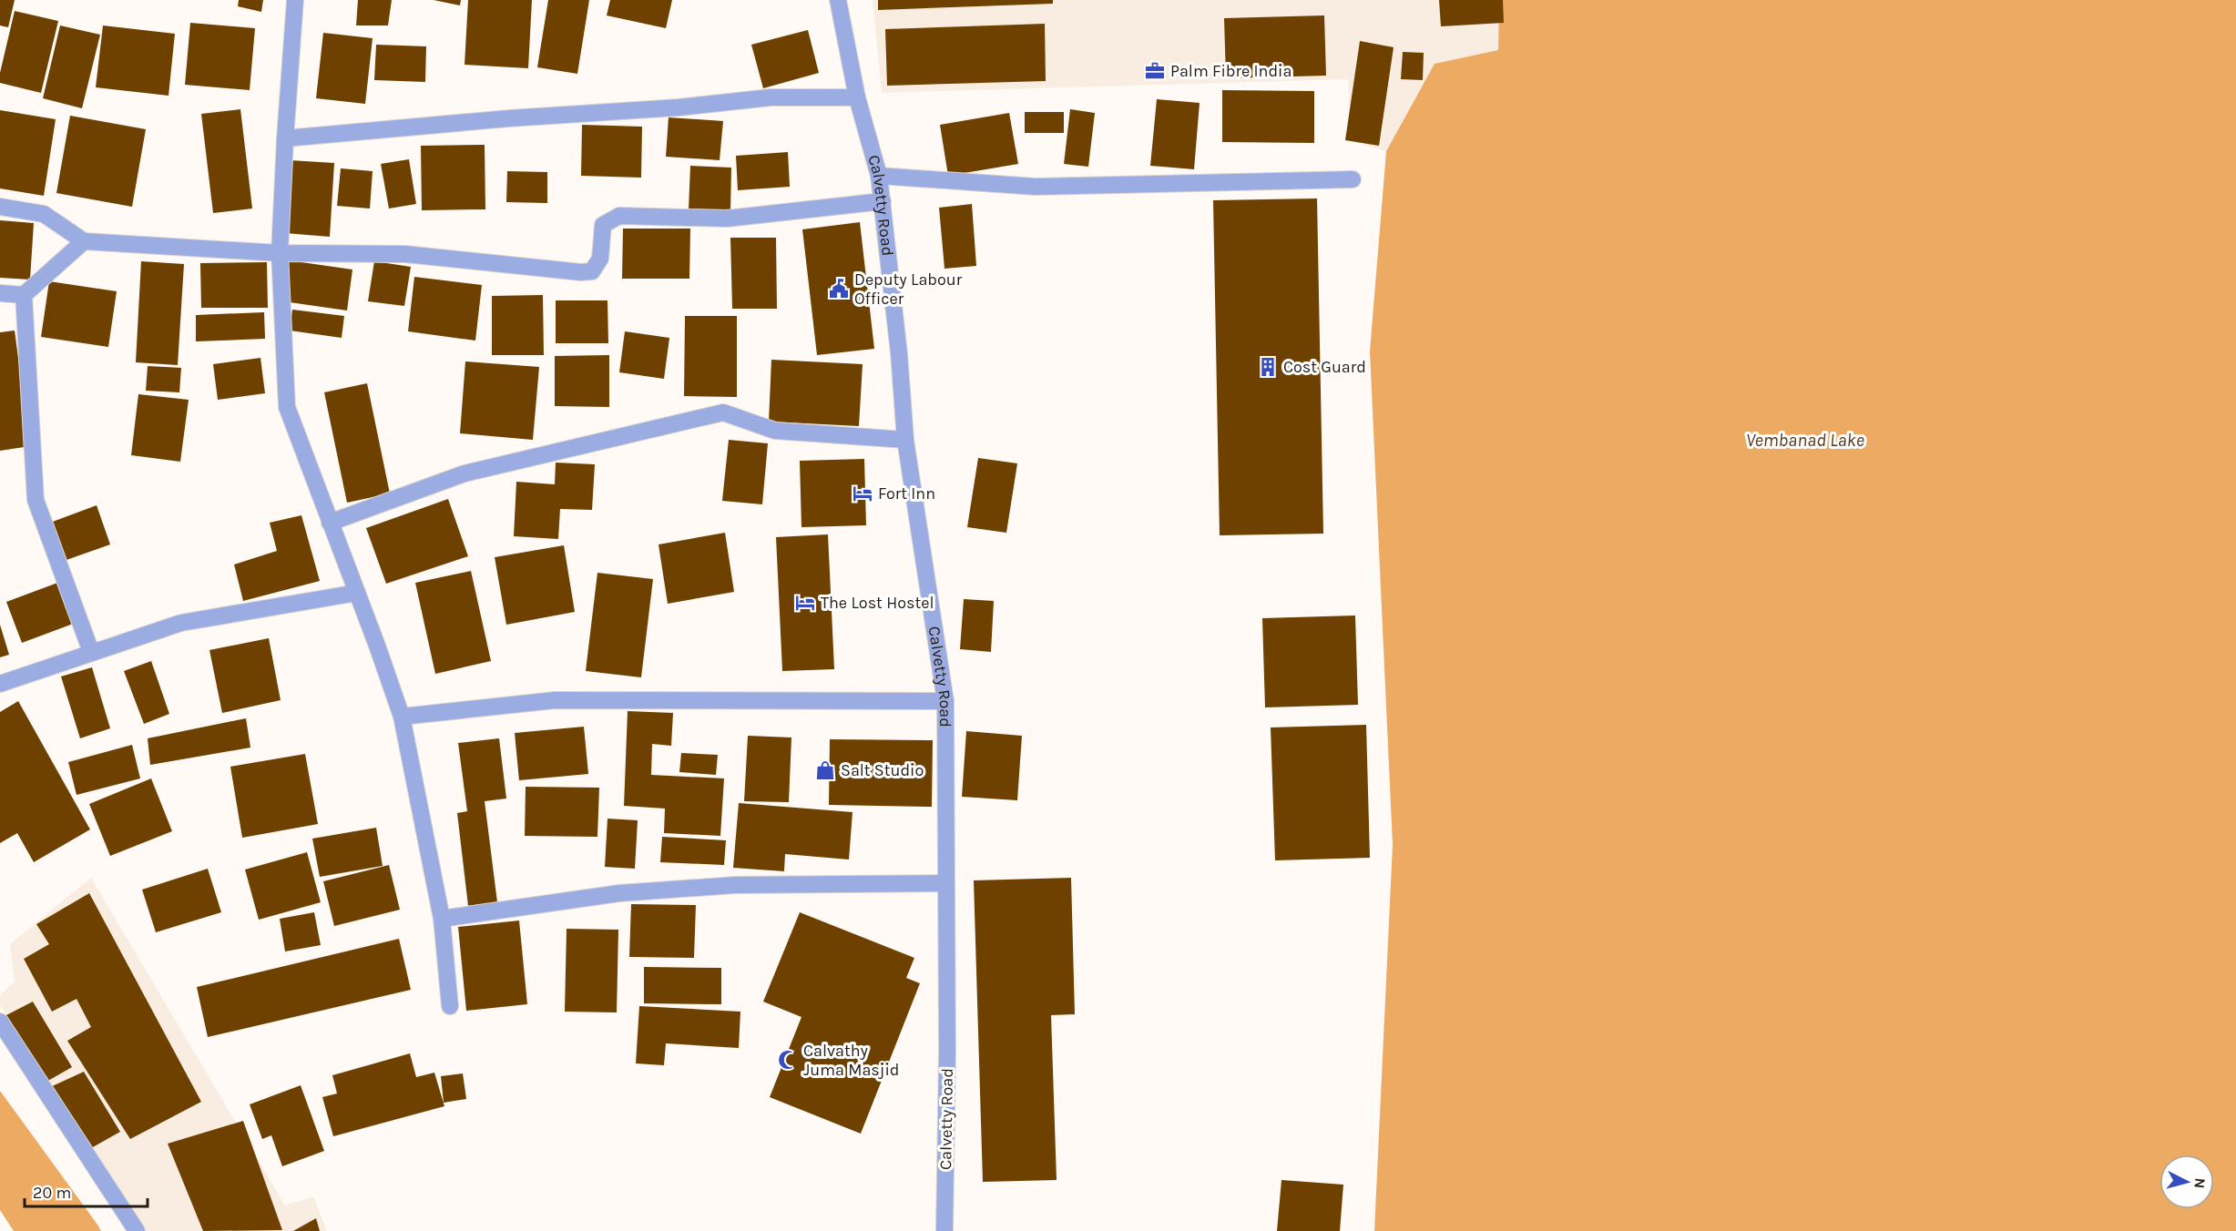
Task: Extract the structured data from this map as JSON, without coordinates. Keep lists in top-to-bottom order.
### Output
{
  "streets": {
    "street": ["Calvetty Road"]
  },
  "water": ["Vembanad Lake"],
  "places": {
    "office": ["Palm Fibre India"],
    "public building": ["Deputy Labour Officer"],
    "building": ["Cost Guard"],
    "hotel": ["Fort Inn", "The Lost Hostel"],
    "shop": ["Salt Studio"],
    "mosque": ["Calvathy Juma Masjid"]
  },
  "scale_bar": "20 m",
  "north": "right"
}
